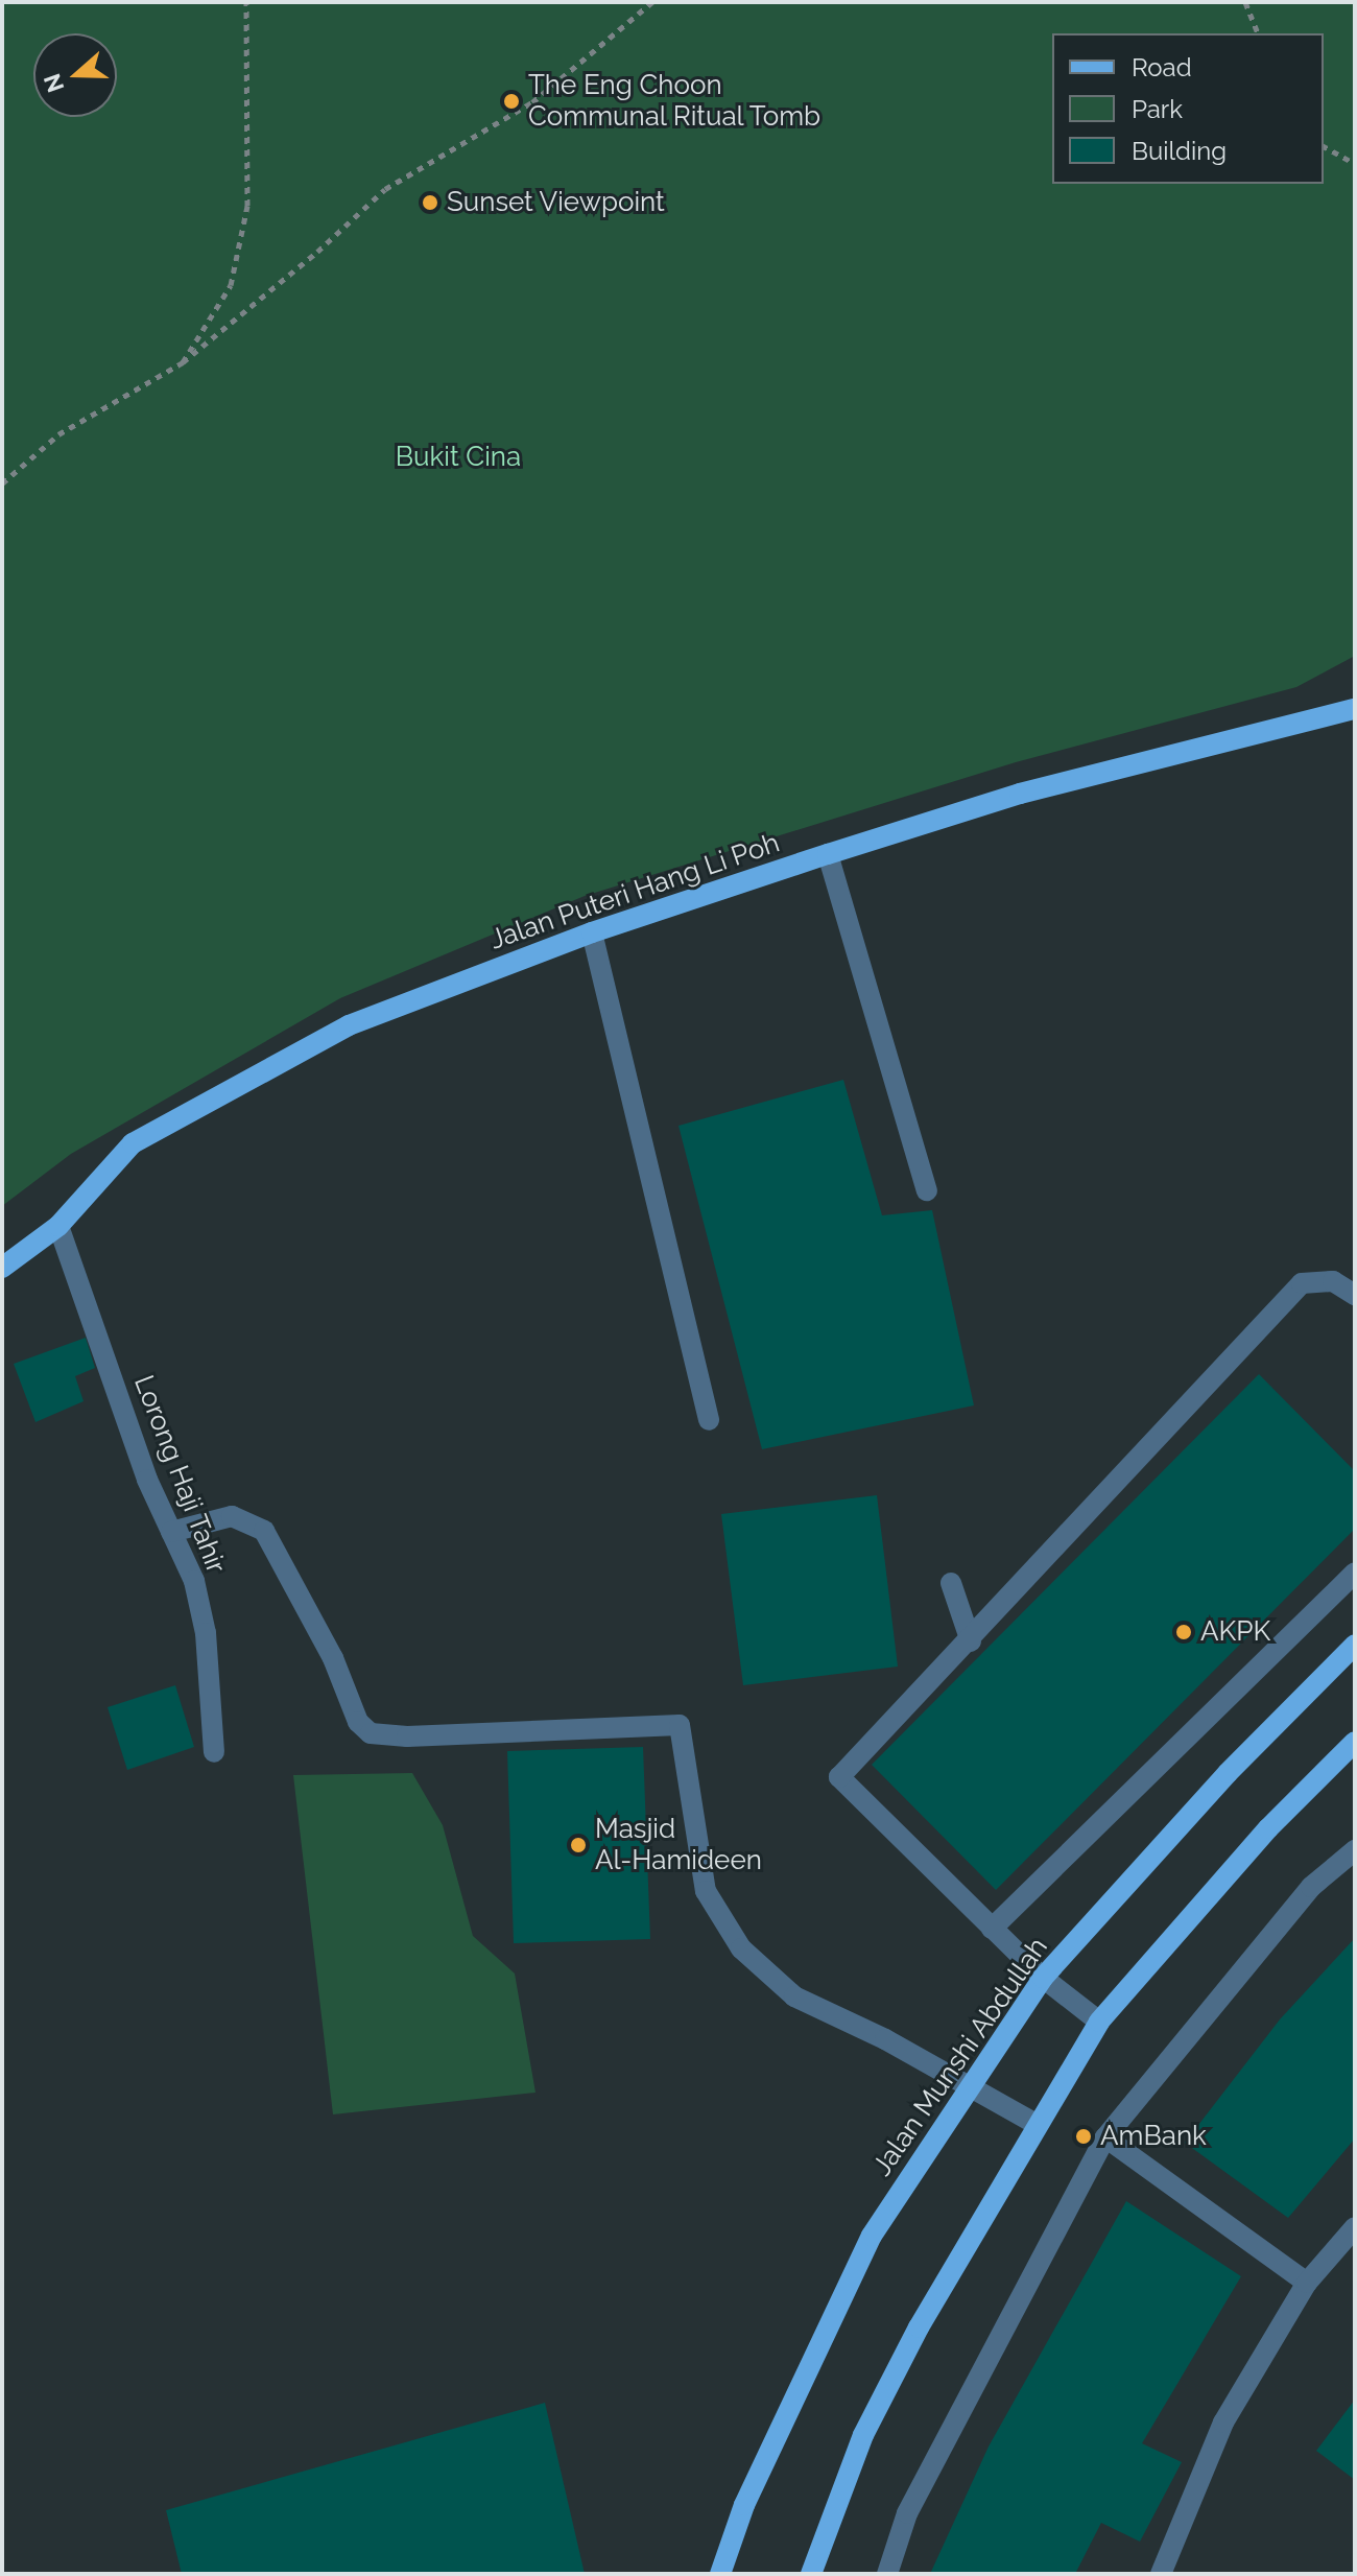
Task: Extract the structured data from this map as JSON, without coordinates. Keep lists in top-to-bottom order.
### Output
{
  "streets": {
    "main road": ["Jalan Puteri Hang Li Poh", "Jalan Munshi Abdullah"],
    "street": ["Lorong Haji Tahir"]
  },
  "crossings": [
    ["Jalan Puteri Hang Li Poh", "Lorong Haji Tahir"]
  ],
  "parks": ["Bukit Cina"],
  "places": [
    "The Eng Choon Communal Ritual Tomb",
    "Sunset Viewpoint",
    "AKPK",
    "Masjid Al-Hamideen",
    "AmBank"
  ],
  "legend": ["Road", "Park", "Building"],
  "north": "left"
}
